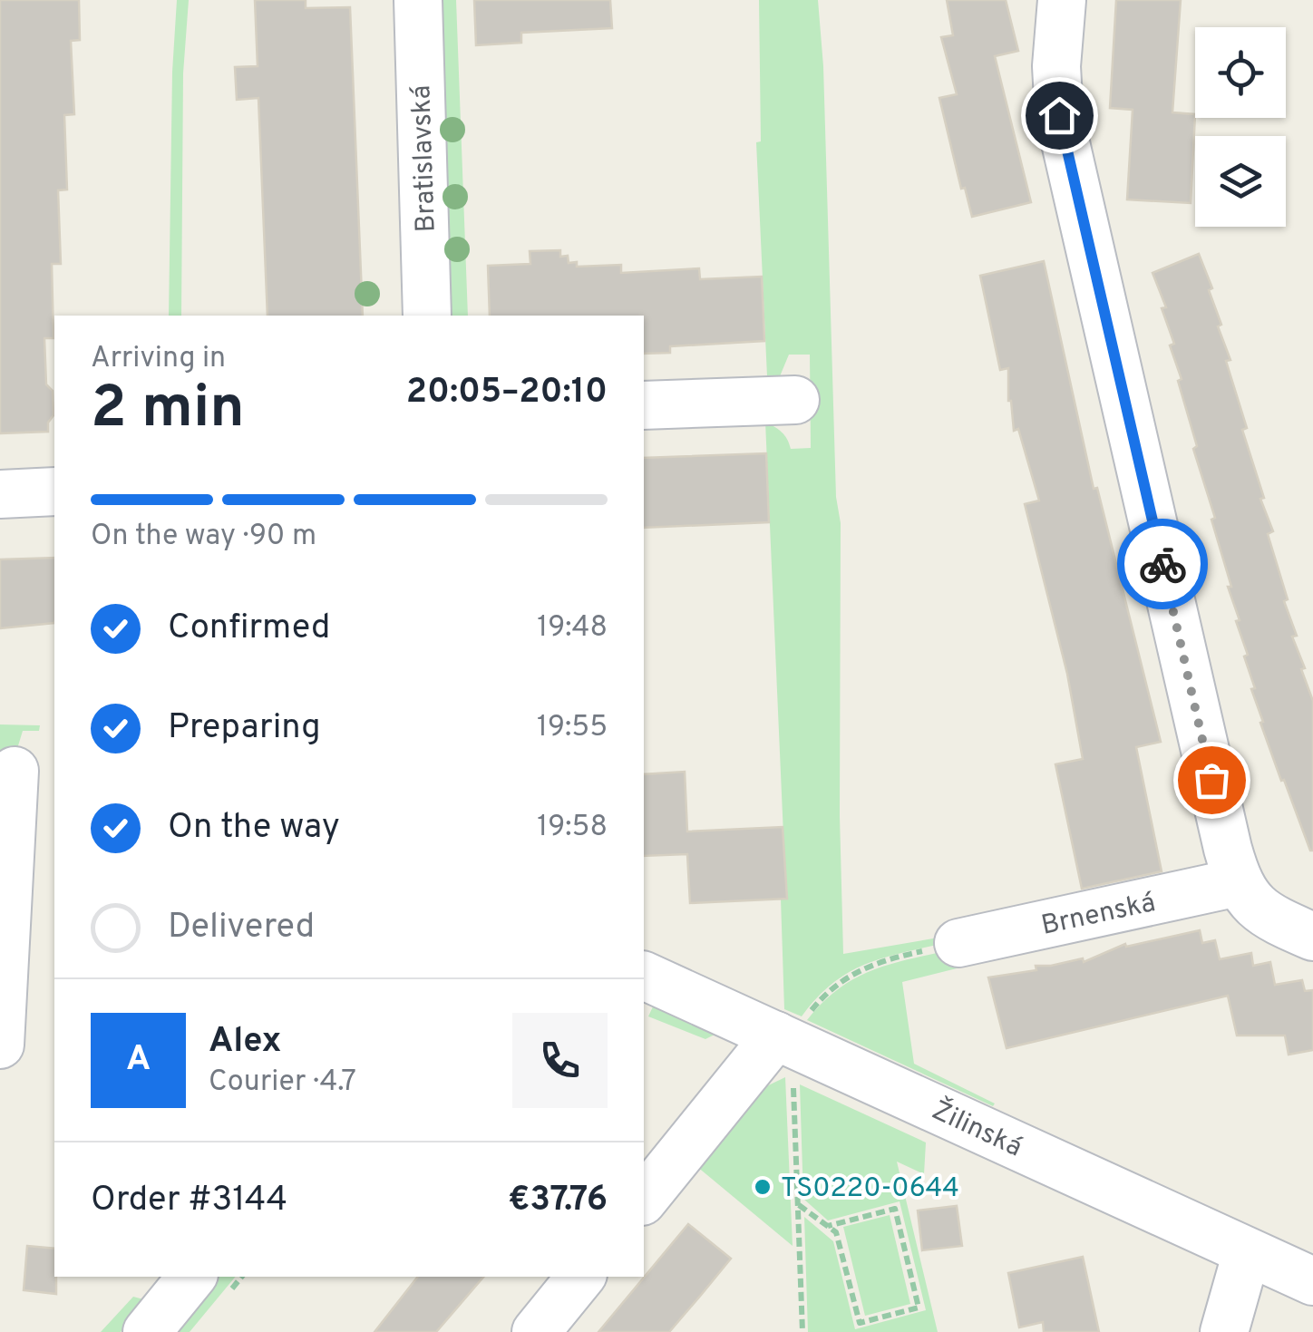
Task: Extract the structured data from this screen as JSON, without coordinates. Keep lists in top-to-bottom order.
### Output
{
  "streets": {
    "street": ["Bratislavská", "Brnenská", "Žilinská"]
  },
  "places": ["TS0220-0644"],
  "page": {
    "heading": ["2 min", "Arriving in", "20:05–20:10"],
    "panel": [
      "Alex",
      "Courier · 4.7",
      "Order #3144",
      "€37.76"
    ],
    "bar": "On the way · 90 m",
    "list": [
      ["Confirmed", "19:48"],
      ["Preparing", "19:55"],
      ["On the way", "19:58"],
      "Delivered"
    ],
    "round": "A"
  }
}
